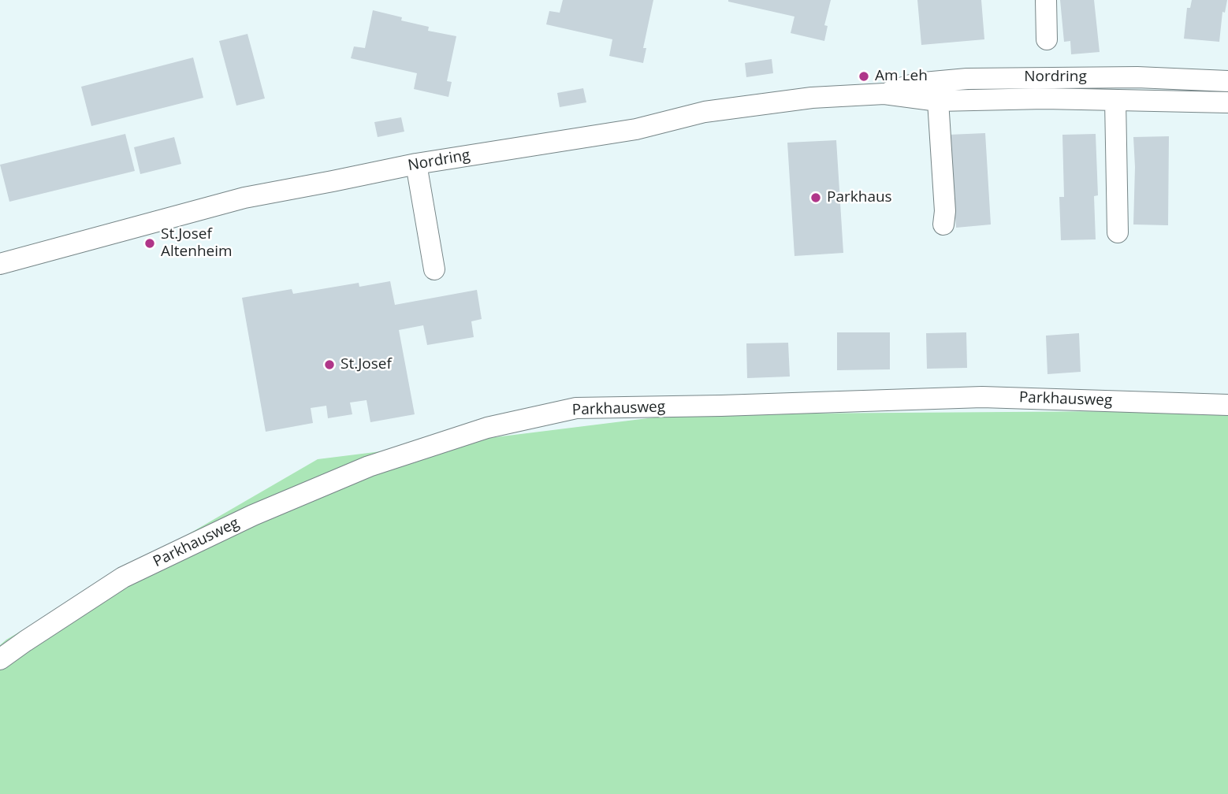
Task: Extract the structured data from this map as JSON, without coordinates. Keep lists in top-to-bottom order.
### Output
{
  "streets": {
    "street": ["Nordring", "Parkhausweg"]
  },
  "places": [
    "Am Leh",
    "Parkhaus",
    "St.Josef Altenheim",
    "St.Josef"
  ]
}
